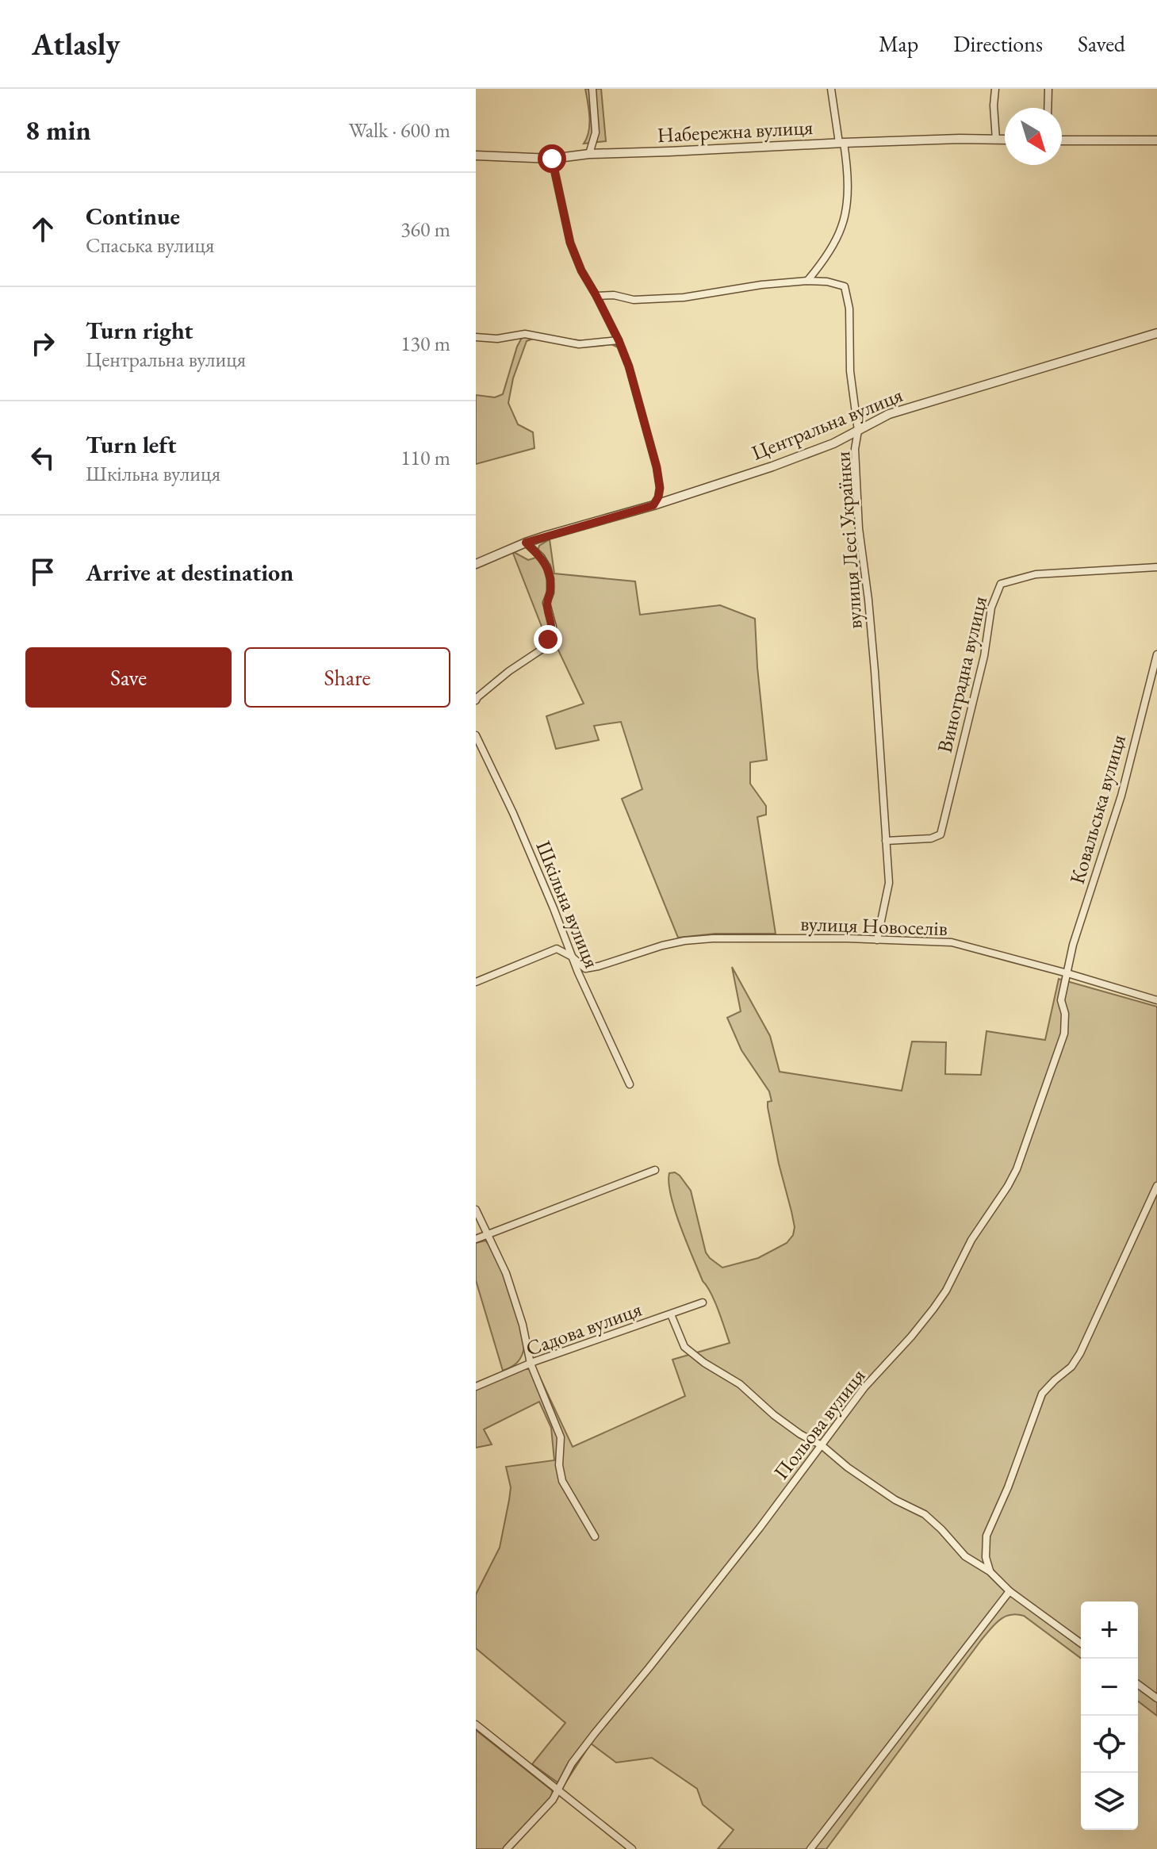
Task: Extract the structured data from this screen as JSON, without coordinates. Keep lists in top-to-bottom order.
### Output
{
  "streets": {
    "street": [
      "Набережна вулиця",
      "Центральна вулиця",
      "вулиця Лесі Українки",
      "Виноградна вулиця",
      "Ковальська вулиця",
      "Шкільна вулиця",
      "вулиця Новоселів",
      "Садова вулиця",
      "Польова вулиця"
    ]
  },
  "crossings": [
    ["Центральна вулиця", "вулиця Лесі Українки"],
    ["вулиця Лесі Українки", "Виноградна вулиця"],
    ["вулиця Лесі Українки", "вулиця Новоселів"],
    ["Ковальська вулиця", "вулиця Новоселів"],
    ["Ковальська вулиця", "Польова вулиця"],
    ["Шкільна вулиця", "вулиця Новоселів"],
    ["вулиця Новоселів", "Польова вулиця"]
  ],
  "north": "bottom right",
  "page": {
    "header": "Atlasly",
    "nav": ["Map", "Directions", "Saved"],
    "heading": ["8 min", "Walk · 600 m"],
    "list": [
      ["Continue", "Спаська вулиця", "360 m"],
      ["Turn right", "Центральна вулиця", "130 m"],
      ["Turn left", "Шкільна вулиця", "110 m"],
      "Arrive at destination"
    ],
    "buttons": ["Save", "Share"],
    "map_buttons": ["+", "−"]
  }
}
